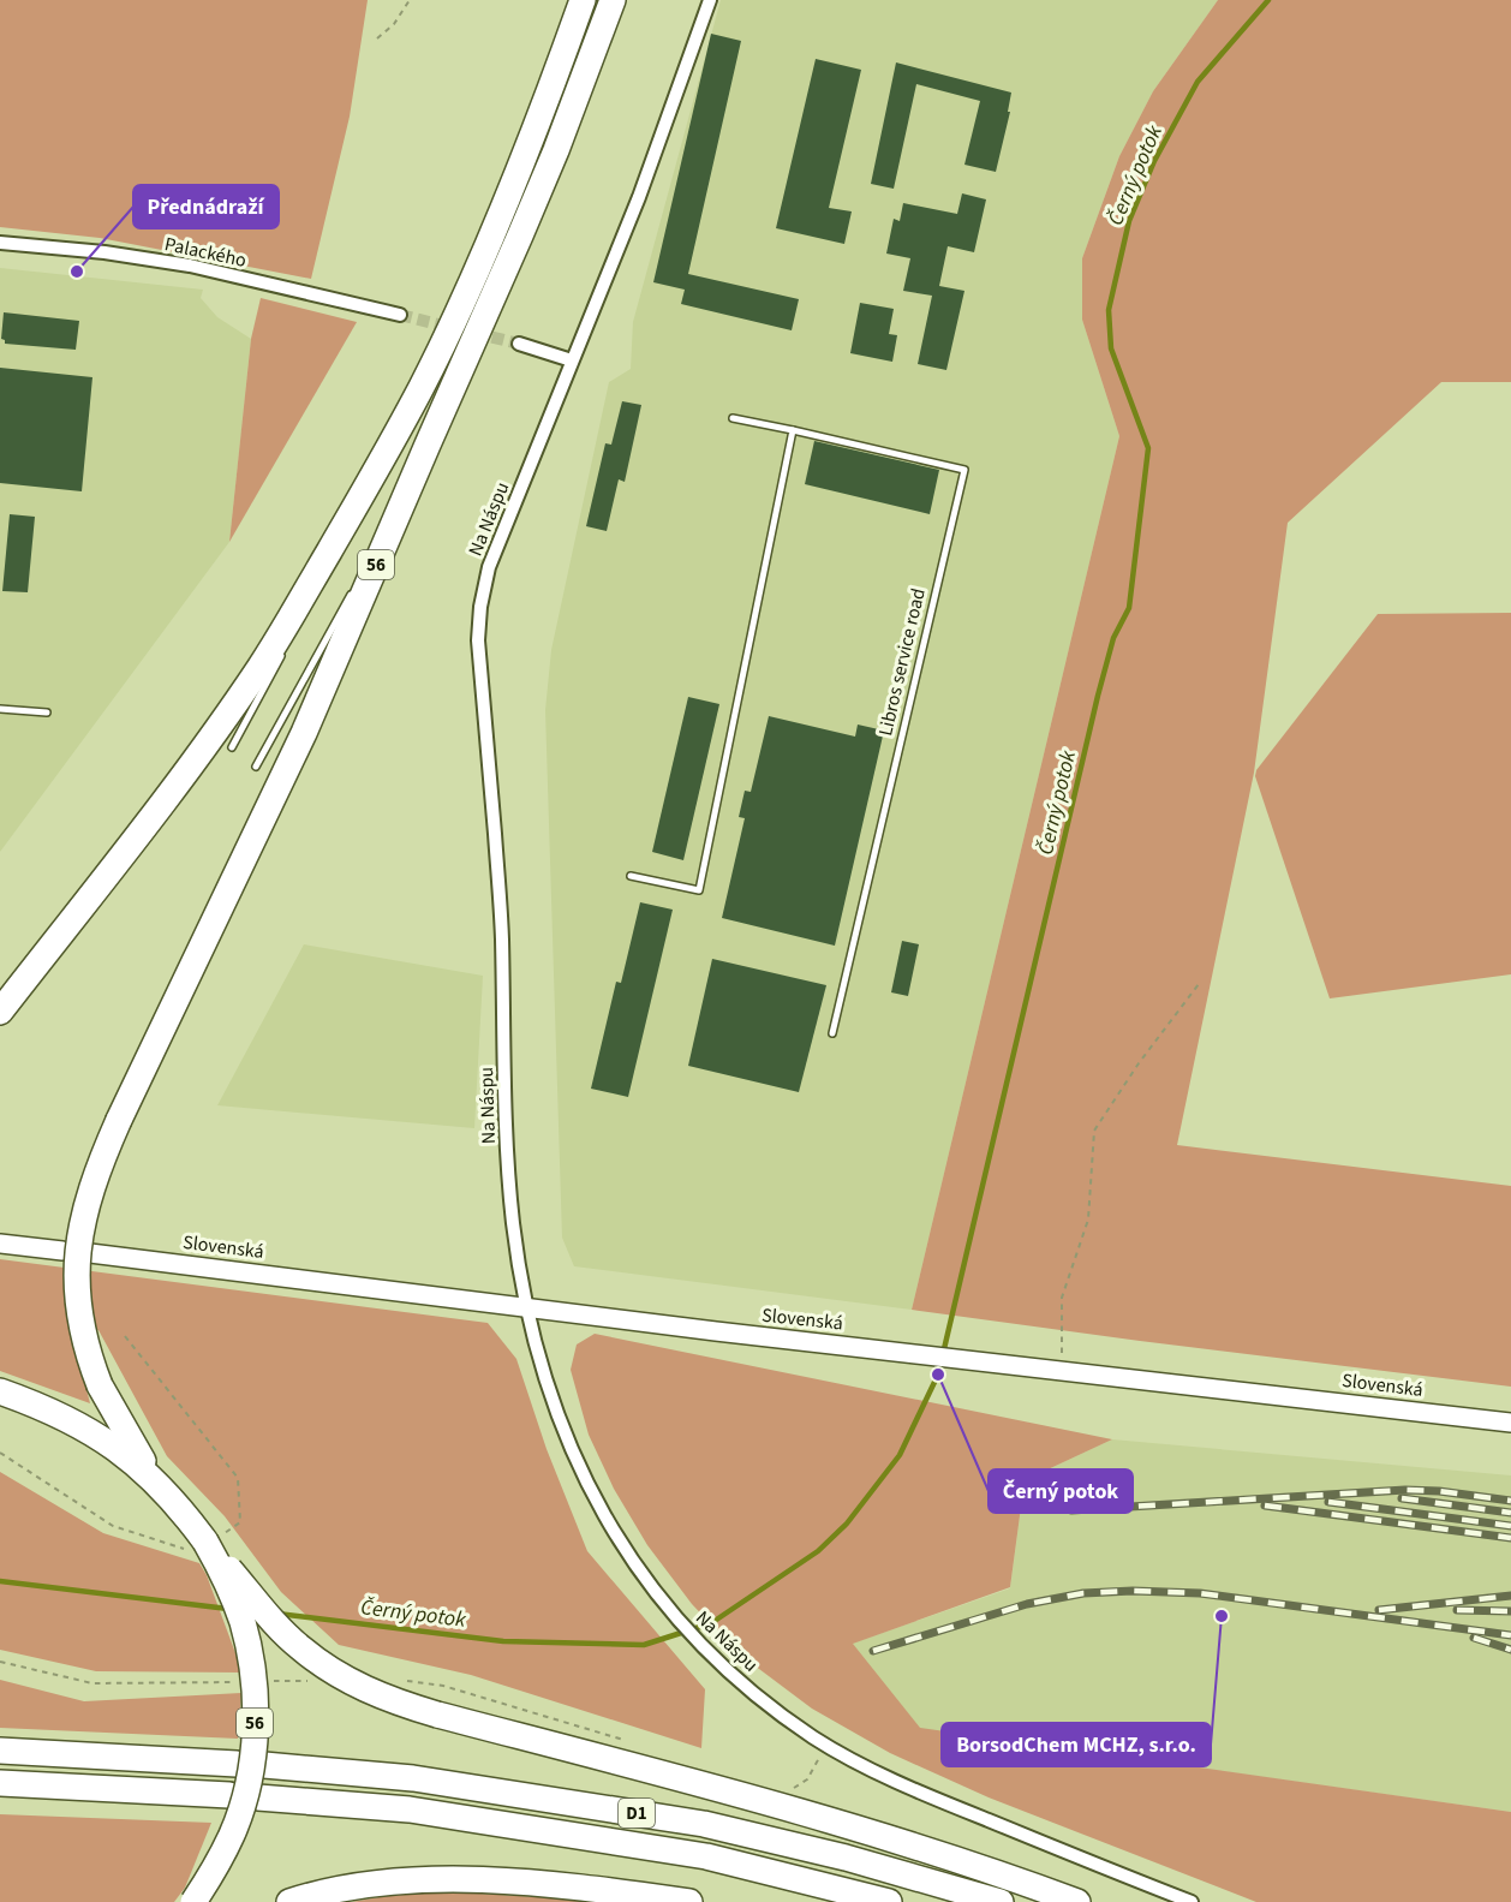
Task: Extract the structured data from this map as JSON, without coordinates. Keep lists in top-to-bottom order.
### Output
{
  "streets": {
    "highway": ["56", "D1"],
    "street": ["Palackého", "Na Náspu", "Slovenská"],
    "lane": ["Libros service road"]
  },
  "crossings": [
    ["Na Náspu", "Slovenská"],
    ["56", "D1"]
  ],
  "water": ["Černý potok"],
  "places": ["Přednádraží", "Černý potok", "BorsodChem MCHZ, s.r.o."]
}
